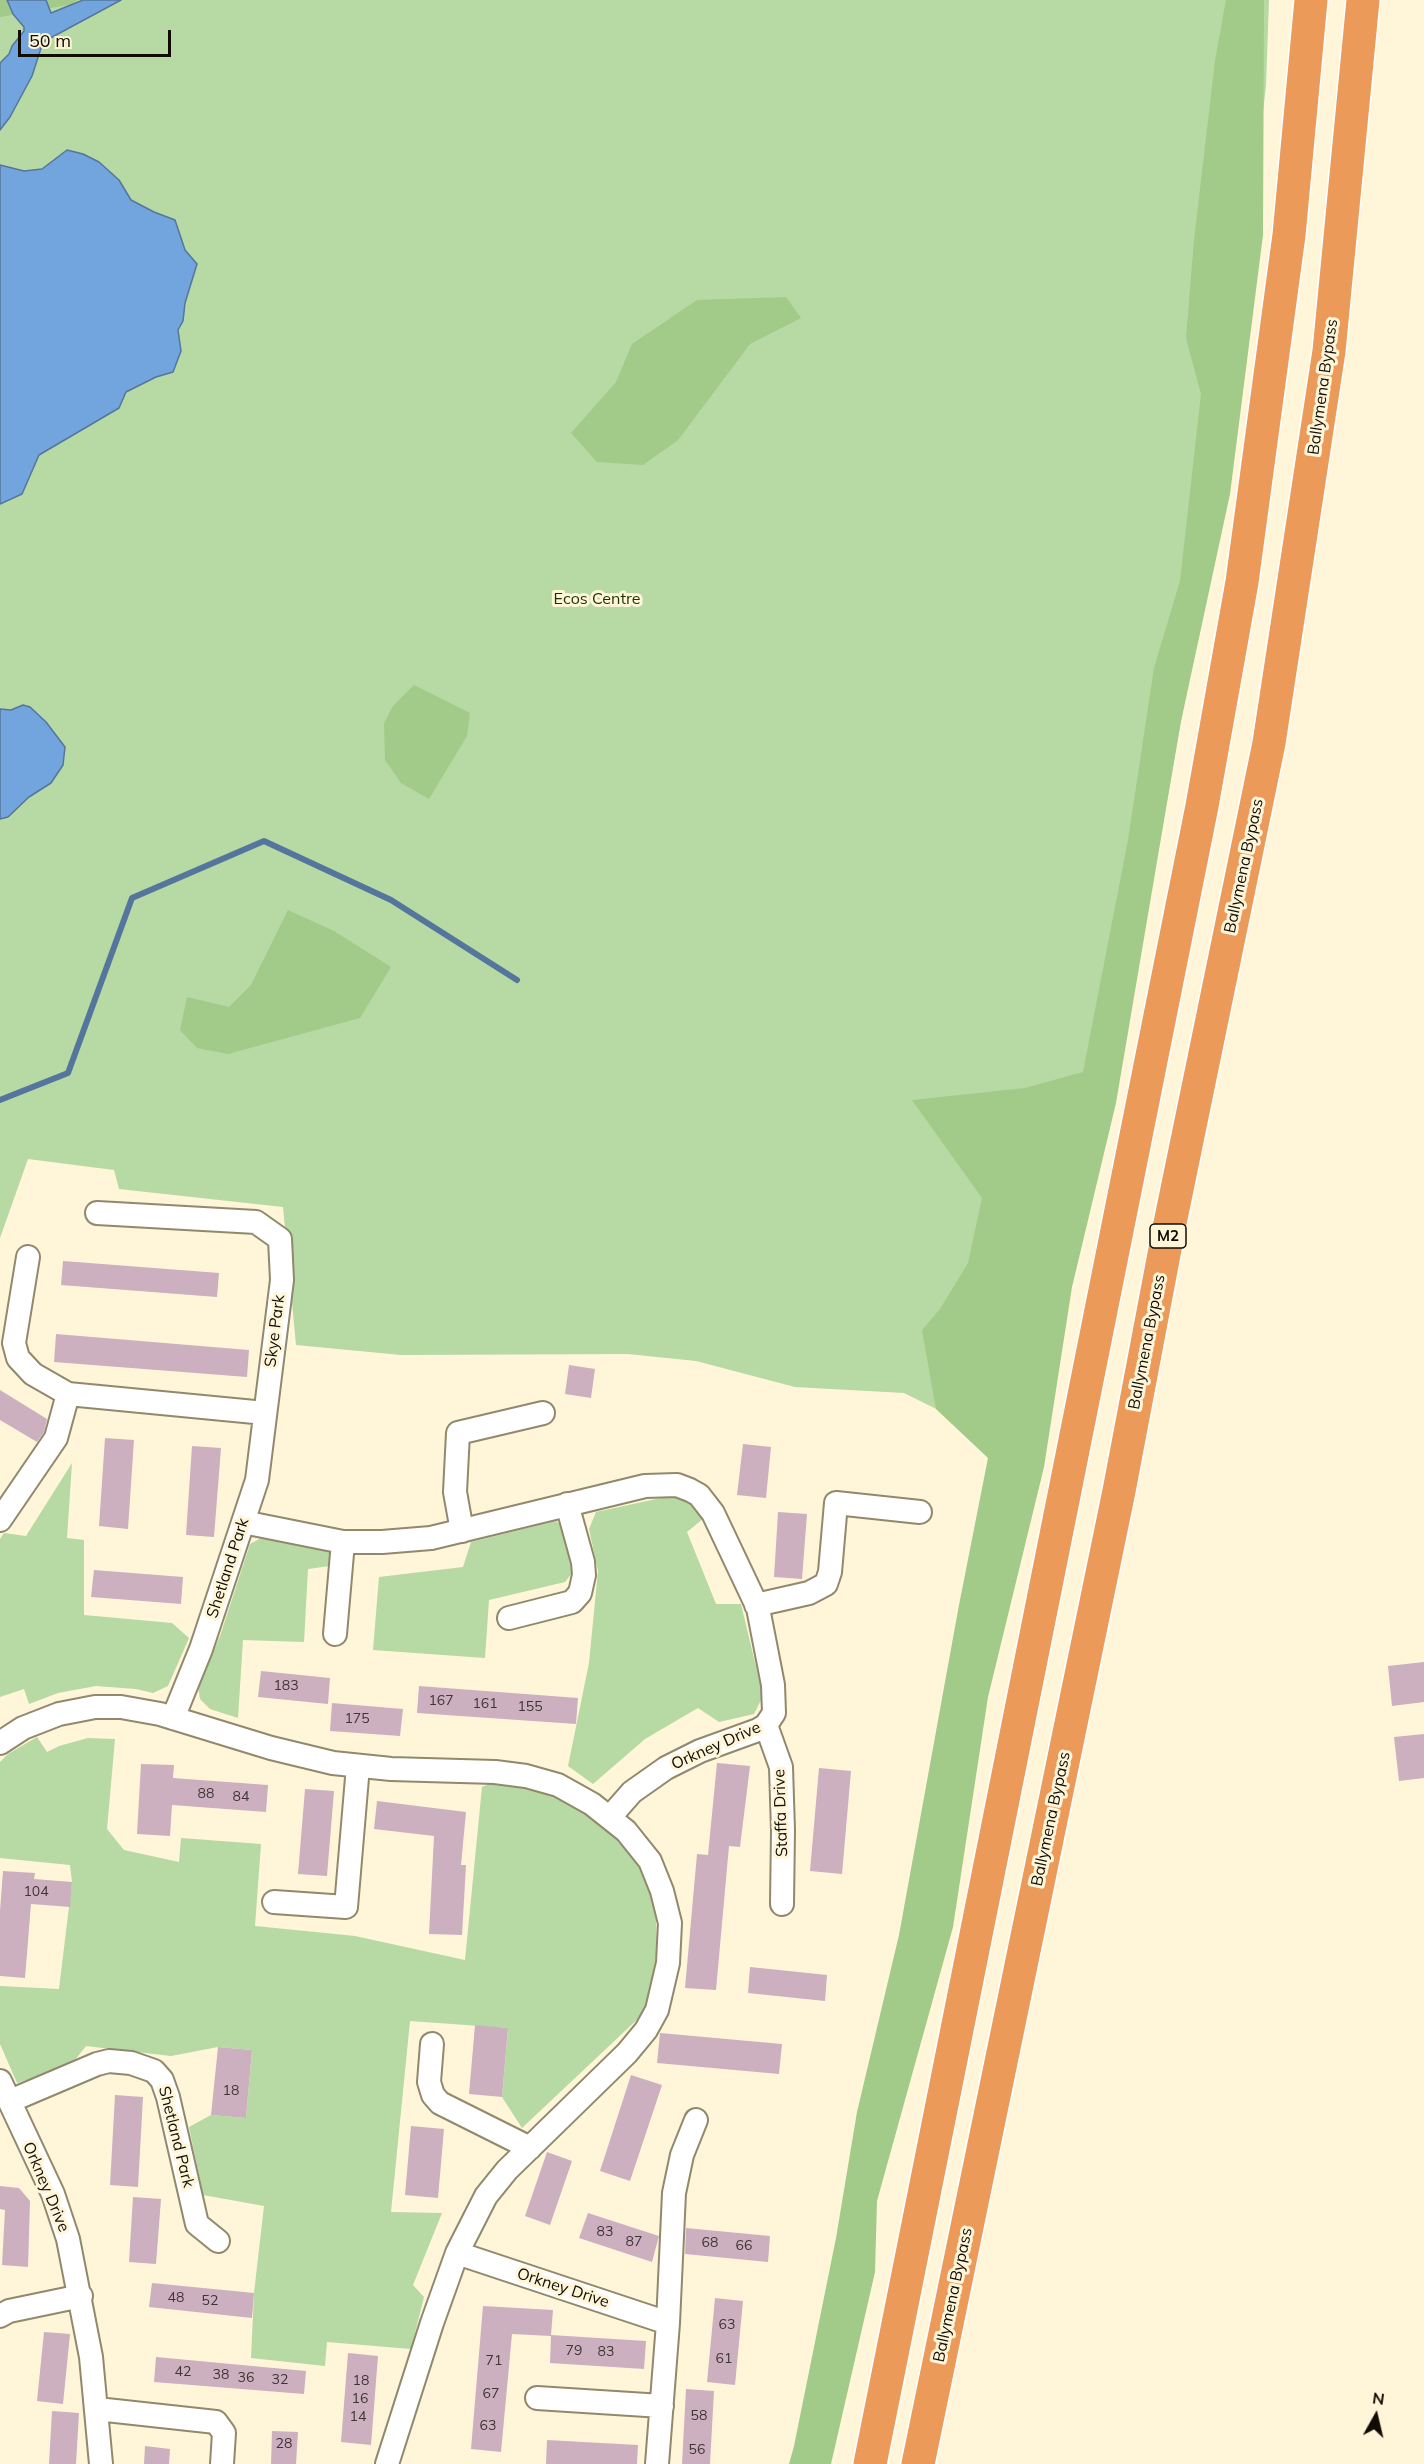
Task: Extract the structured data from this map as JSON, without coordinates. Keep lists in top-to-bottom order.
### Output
{
  "streets": {
    "highway": ["Ballymena Bypass", "M2"],
    "street": [
      "Skye Park",
      "Shetland Park",
      "Orkney Drive",
      "Staffa Drive"
    ]
  },
  "crossings": [
    ["Skye Park", "Shetland Park"],
    ["Shetland Park", "Orkney Drive"],
    ["Orkney Drive", "Staffa Drive"]
  ],
  "parks": ["Ecos Centre"],
  "house_numbers": [
    "183",
    "167",
    "161",
    "155",
    "175",
    "88",
    "84",
    "104",
    "18",
    "83",
    "87",
    "68",
    "66",
    "48",
    "52",
    "63",
    "79",
    "83",
    "61",
    "71",
    "42",
    "38",
    "36",
    "32",
    "18",
    "67",
    "16",
    "58",
    "14",
    "63",
    "28",
    "56"
  ],
  "scale_bar": "50 m",
  "north": "top"
}
